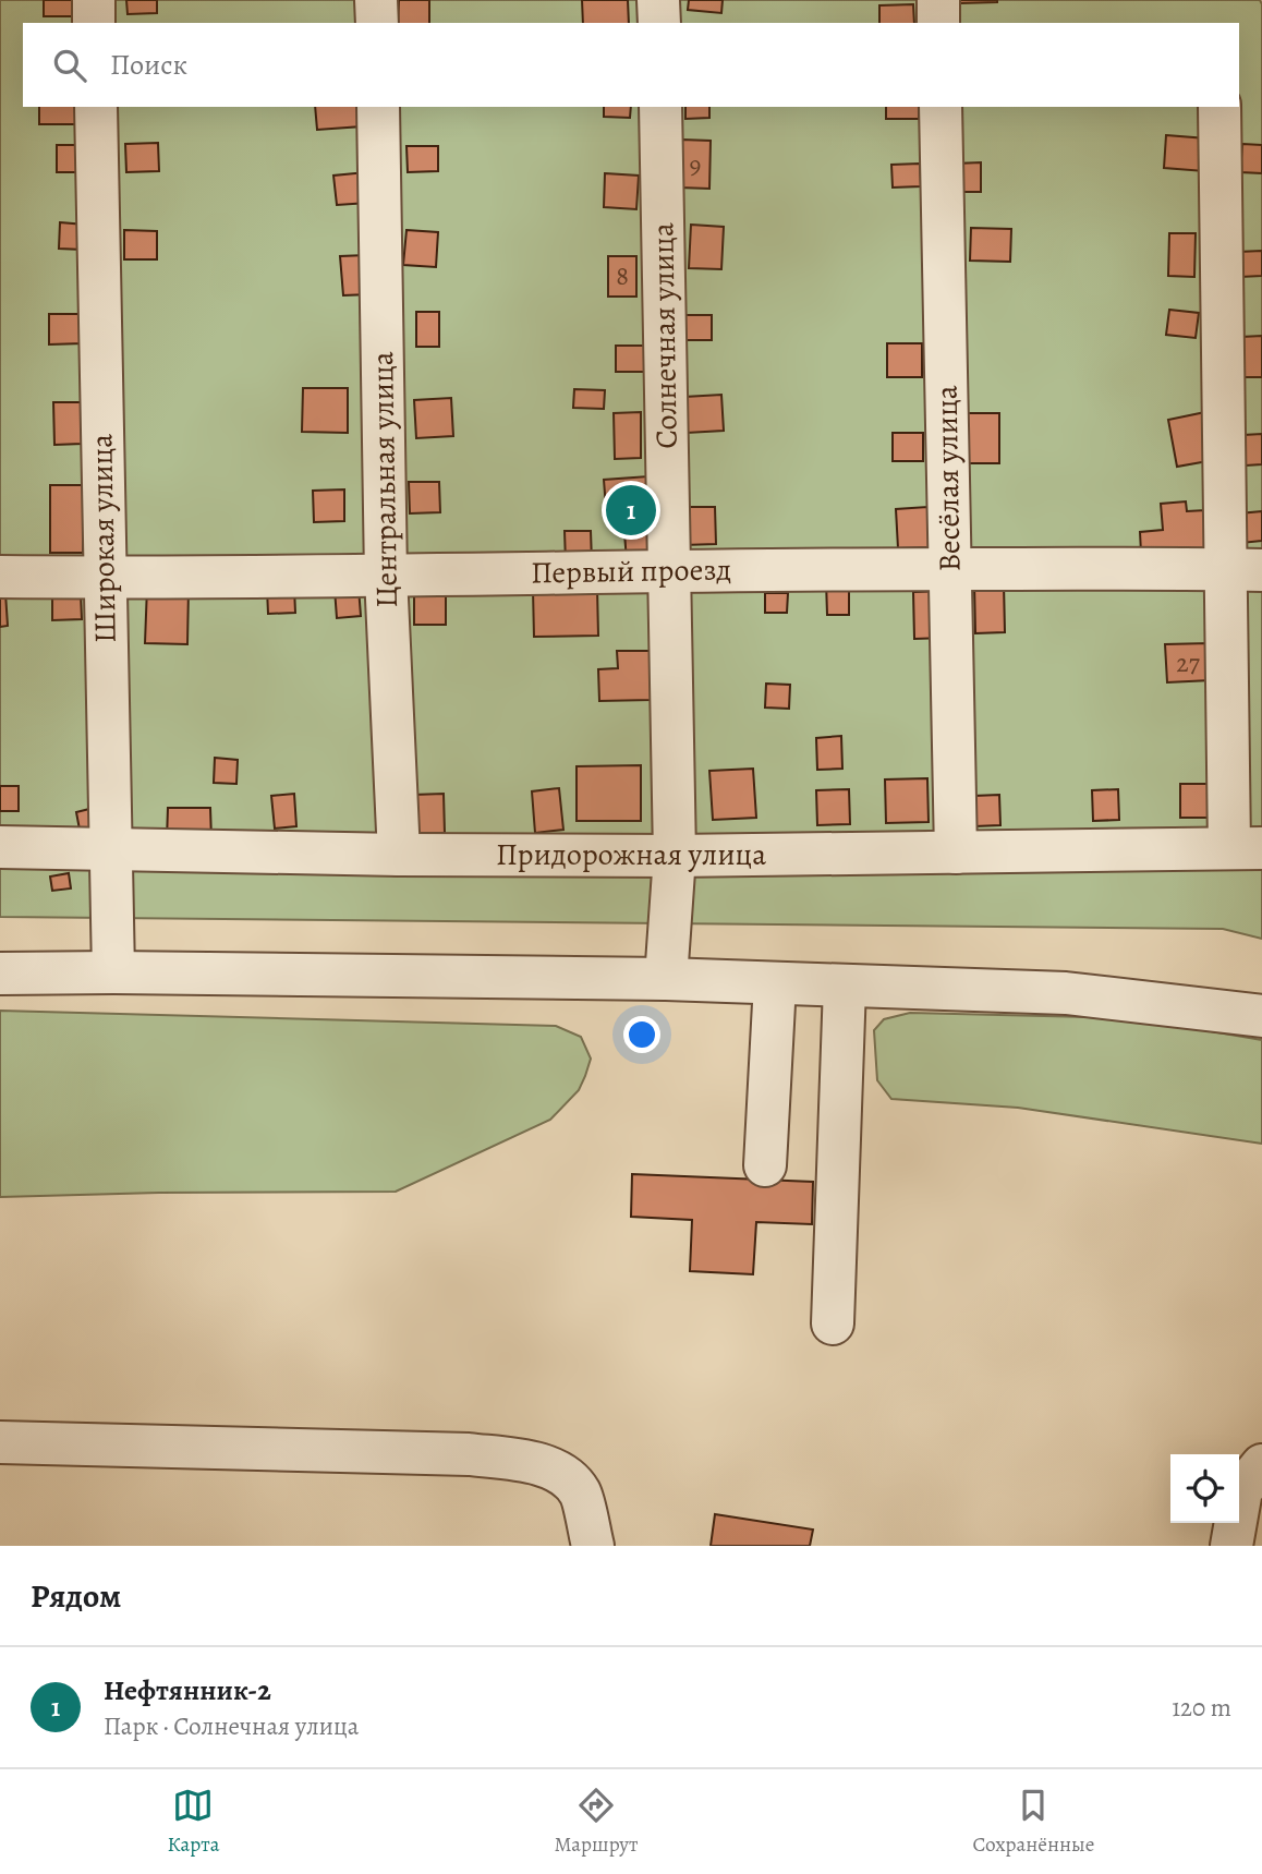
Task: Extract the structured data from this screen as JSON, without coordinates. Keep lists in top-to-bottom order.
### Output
{
  "streets": {
    "street": [
      "Солнечная улица",
      "Весёлая улица",
      "Центральная улица",
      "Широкая улица",
      "Первый проезд",
      "Придорожная улица"
    ]
  },
  "crossings": [
    ["Солнечная улица", "Первый проезд"],
    ["Солнечная улица", "Придорожная улица"],
    ["Весёлая улица", "Первый проезд"],
    ["Весёлая улица", "Придорожная улица"],
    ["Центральная улица", "Первый проезд"],
    ["Центральная улица", "Придорожная улица"],
    ["Широкая улица", "Первый проезд"],
    ["Широкая улица", "Придорожная улица"]
  ],
  "house_numbers": ["9", "8", "27"],
  "page": {
    "search": "Поиск",
    "pins": "1",
    "heading": "Рядом",
    "list": [
      {
        "mark": "1",
        "name": "Нефтянник-2",
        "note": "Парк · Солнечная улица",
        "value": "120 m"
      }
    ],
    "nav": ["Карта", "Маршрут", "Сохранённые"]
  }
}
